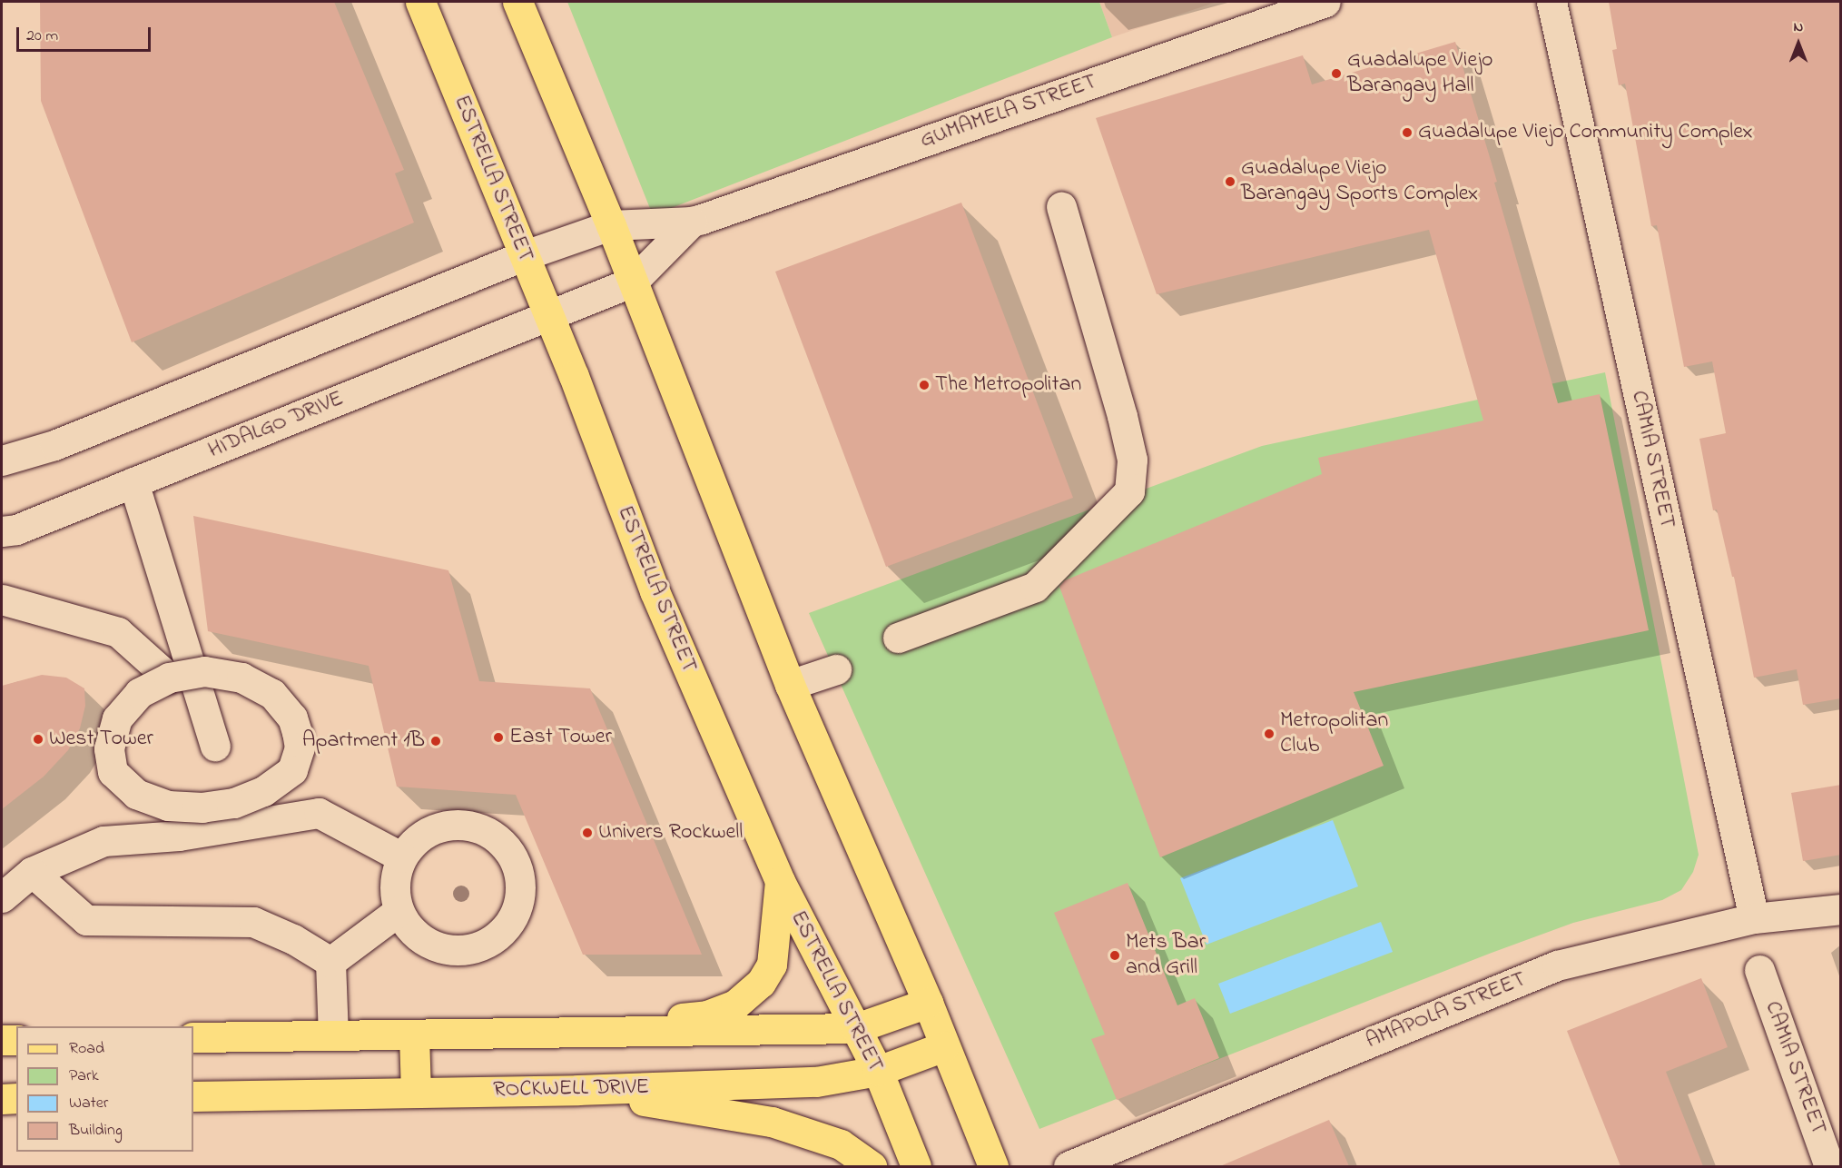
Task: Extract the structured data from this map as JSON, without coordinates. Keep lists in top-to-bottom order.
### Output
{
  "streets": {
    "main road": ["ESTRELLA STREET", "ROCKWELL DRIVE"],
    "street": [
      "GUMAMELA STREET",
      "HIDALGO DRIVE",
      "CAMIA STREET",
      "AMAPOLA STREET"
    ]
  },
  "crossings": [
    ["GUMAMELA STREET", "ESTRELLA STREET"],
    ["GUMAMELA STREET", "HIDALGO DRIVE"],
    ["ESTRELLA STREET", "HIDALGO DRIVE"],
    ["ESTRELLA STREET", "ROCKWELL DRIVE"],
    ["CAMIA STREET", "AMAPOLA STREET"]
  ],
  "places": [
    "Guadalupe Viejo Barangay Hall",
    "Guadalupe Viejo Community Complex",
    "Guadalupe Viejo Barangay Sports Complex",
    "The Metropolitan",
    "Metropolitan Club",
    "East Tower",
    "West Tower",
    "Apartment 1B",
    "Univers Rockwell",
    "Mets Bar and Grill"
  ],
  "legend": [
    "Road",
    "Park",
    "Water",
    "Building"
  ],
  "scale_bar": "20 m",
  "north": "top"
}
